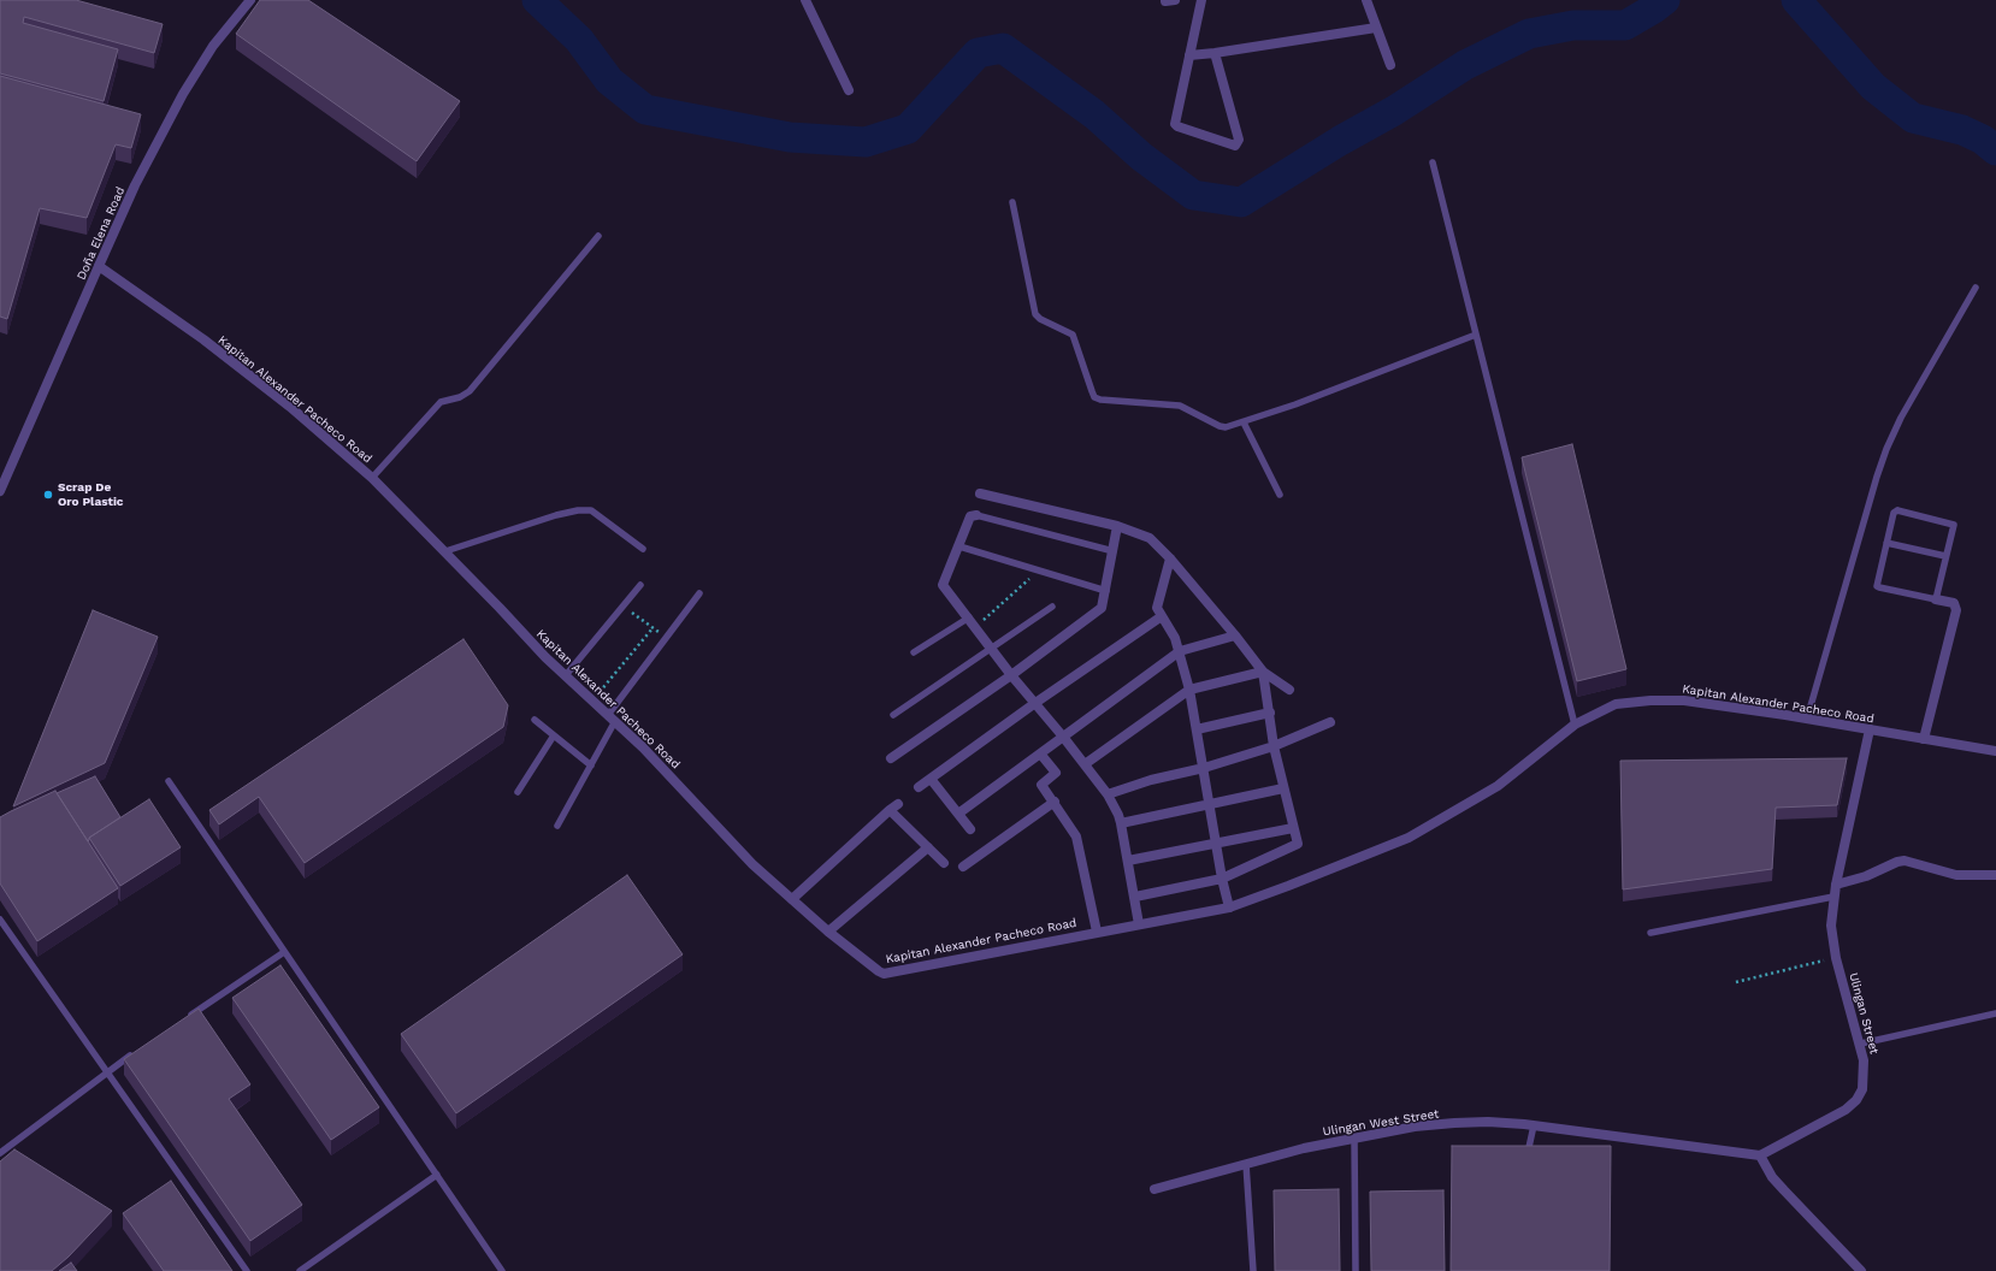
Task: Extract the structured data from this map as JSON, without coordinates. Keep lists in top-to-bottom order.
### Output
{
  "streets": {
    "street": [
      "Doña Elena Road",
      "Kapitan Alexander Pacheco Road",
      "Ulingan Street",
      "Ulingan West Street"
    ]
  },
  "crossings": [
    ["Doña Elena Road", "Kapitan Alexander Pacheco Road"],
    ["Kapitan Alexander Pacheco Road", "Ulingan Street"],
    ["Ulingan Street", "Ulingan West Street"]
  ],
  "places": ["Scrap De Oro Plastic"]
}
